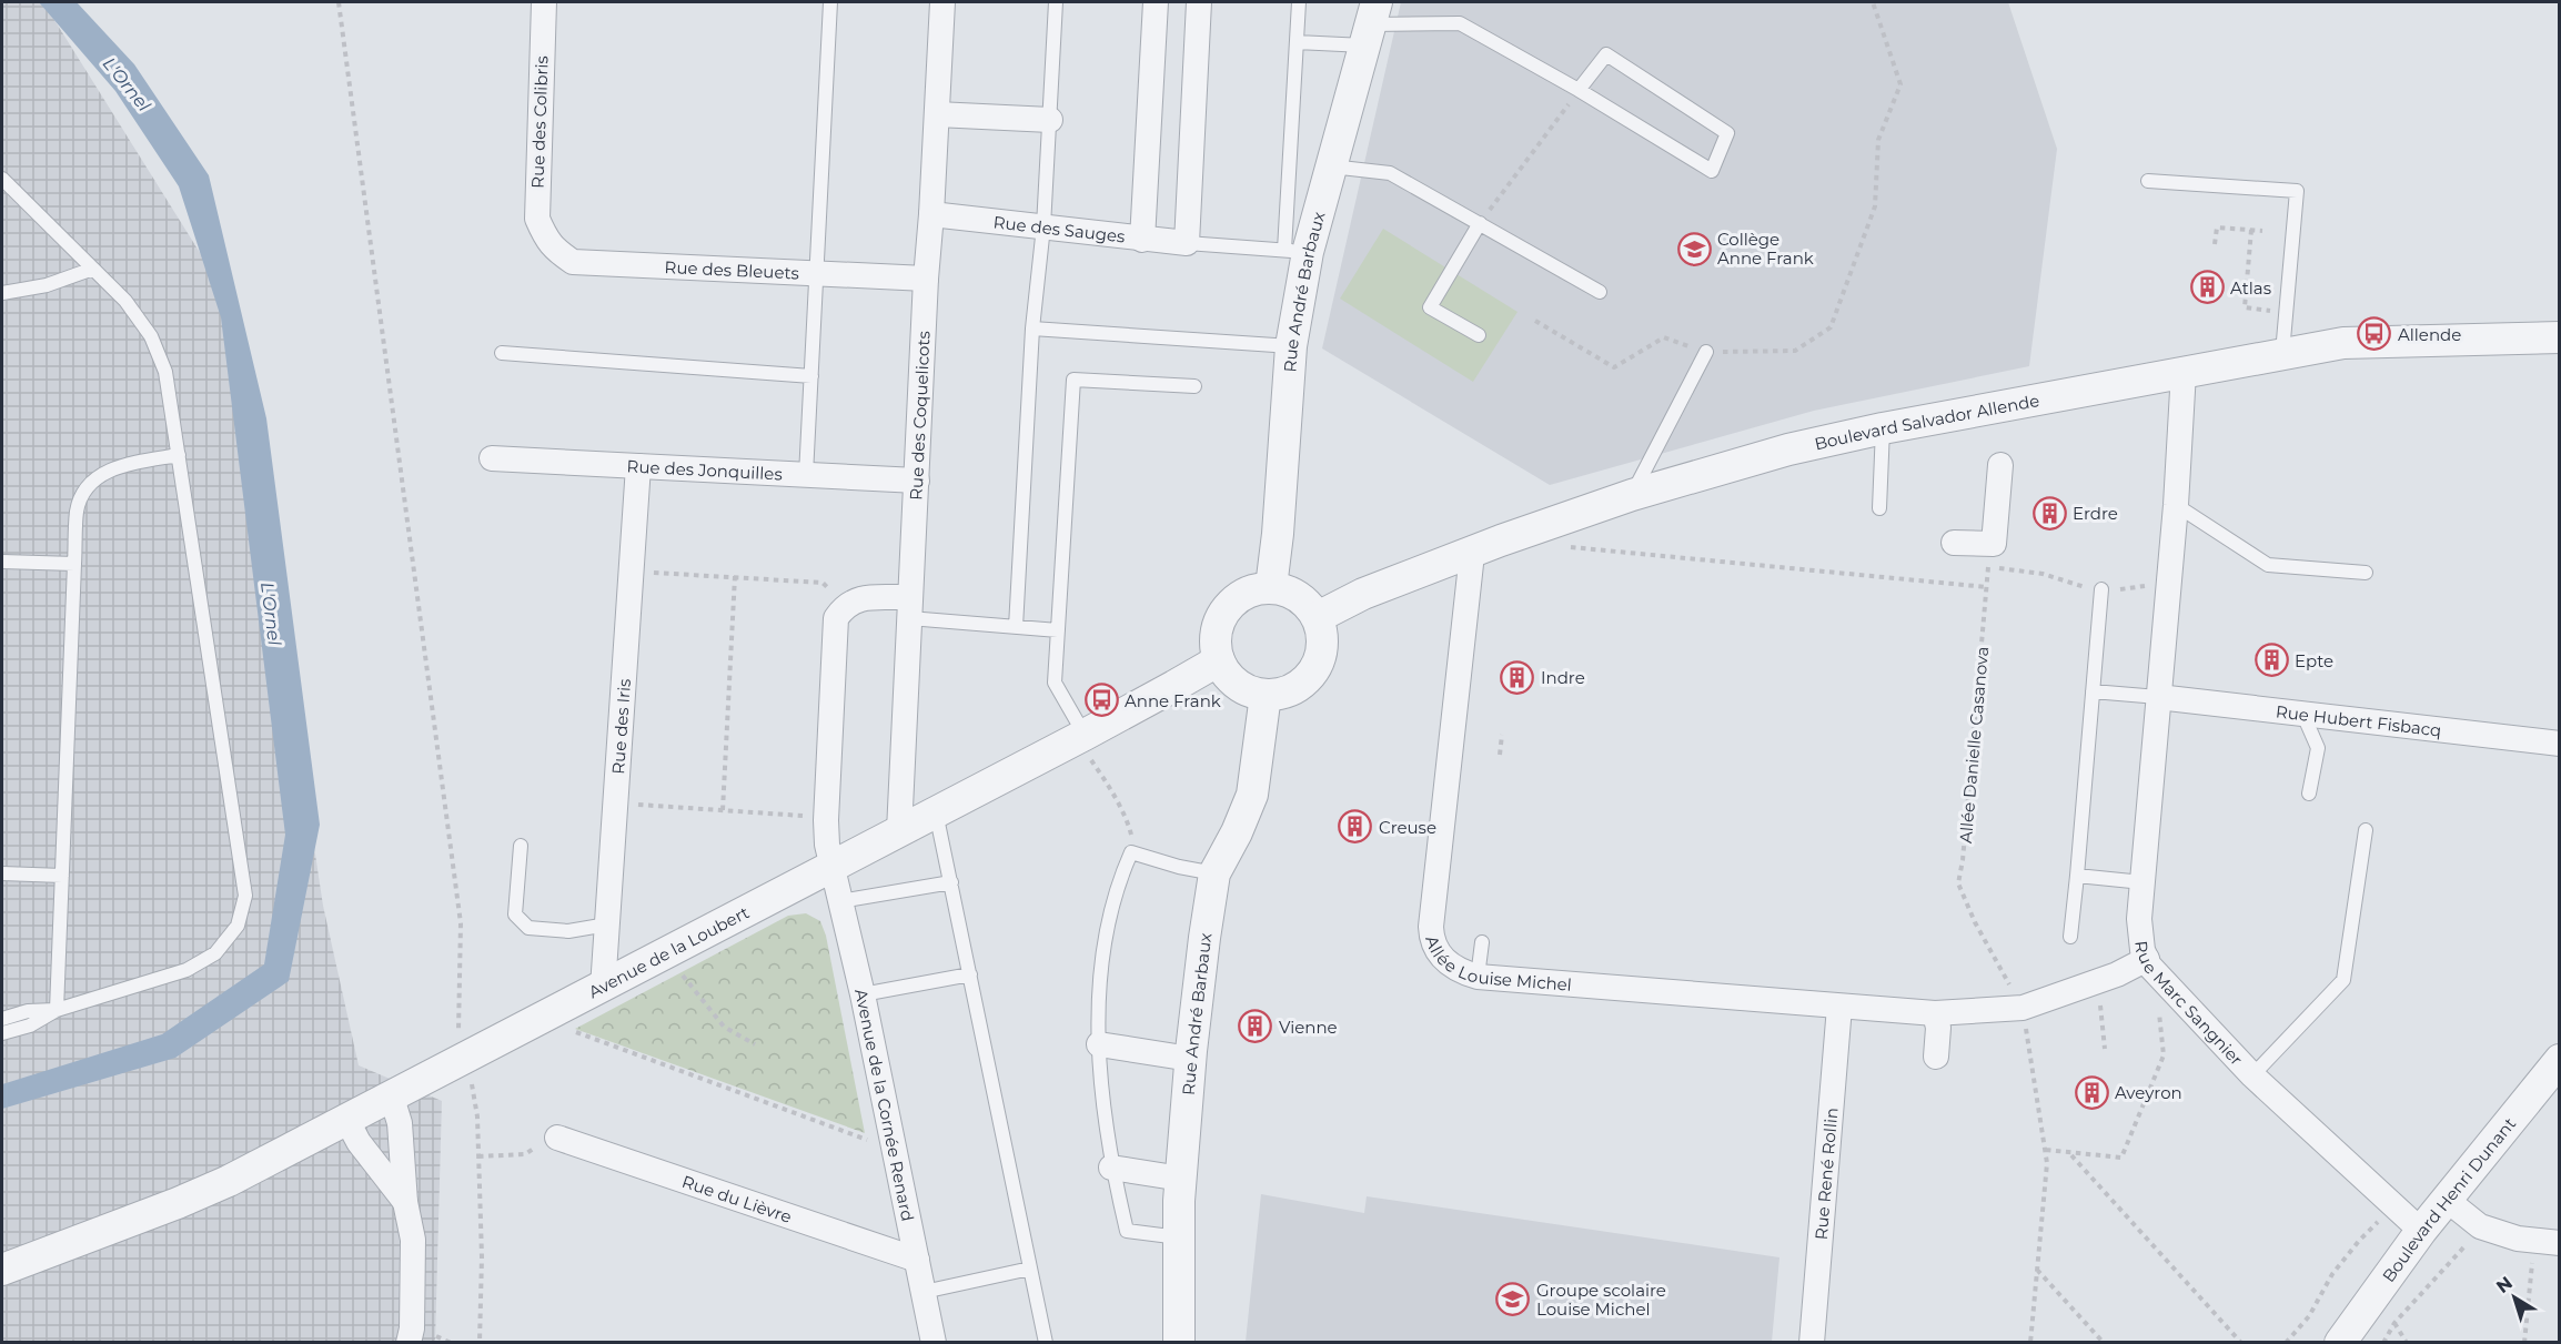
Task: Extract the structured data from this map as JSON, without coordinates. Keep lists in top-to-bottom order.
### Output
{
  "streets": {
    "street": [
      "Rue des Colibris",
      "Rue des Sauges",
      "Rue des Bleuets",
      "Rue André Barbaux",
      "Rue des Coquelicots",
      "Boulevard Salvador Allende",
      "Rue des Jonquilles",
      "Rue Hubert Fisbacq",
      "Rue des Iris",
      "Avenue de la Loubert",
      "Allée Louise Michel",
      "Rue Marc Sangnier",
      "Avenue de la Cornée Renard",
      "Rue René Rollin",
      "Rue du Lièvre",
      "Boulevard Henri Dunant"
    ],
    "path": ["Allée Danielle Casanova"]
  },
  "crossings": [
    ["Rue des Colibris", "Rue des Bleuets"],
    ["Rue des Sauges", "Rue des Coquelicots"],
    ["Rue des Bleuets", "Rue des Coquelicots"],
    ["Rue André Barbaux", "Boulevard Salvador Allende"],
    ["Rue André Barbaux", "Avenue de la Loubert"],
    ["Rue des Coquelicots", "Rue des Jonquilles"],
    ["Rue des Coquelicots", "Avenue de la Loubert"],
    ["Boulevard Salvador Allende", "Avenue de la Loubert"],
    ["Boulevard Salvador Allende", "Allée Louise Michel"],
    ["Boulevard Salvador Allende", "Rue Marc Sangnier"],
    ["Rue des Jonquilles", "Rue des Iris"],
    ["Rue Hubert Fisbacq", "Rue Marc Sangnier"],
    ["Rue des Iris", "Avenue de la Loubert"],
    ["Allée Danielle Casanova", "Allée Louise Michel"],
    ["Avenue de la Loubert", "Avenue de la Cornée Renard"],
    ["Allée Louise Michel", "Rue Marc Sangnier"],
    ["Allée Louise Michel", "Rue René Rollin"],
    ["Rue Marc Sangnier", "Boulevard Henri Dunant"],
    ["Avenue de la Cornée Renard", "Rue du Lièvre"]
  ],
  "water": ["L'Ornel"],
  "places": {
    "school or university": ["Collège Anne Frank", "Groupe scolaire Louise Michel"],
    "building": [
      "Atlas",
      "Erdre",
      "Epte",
      "Indre",
      "Creuse",
      "Vienne",
      "Aveyron"
    ],
    "bus stop": ["Allende", "Anne Frank"]
  },
  "north": "top left"
}
